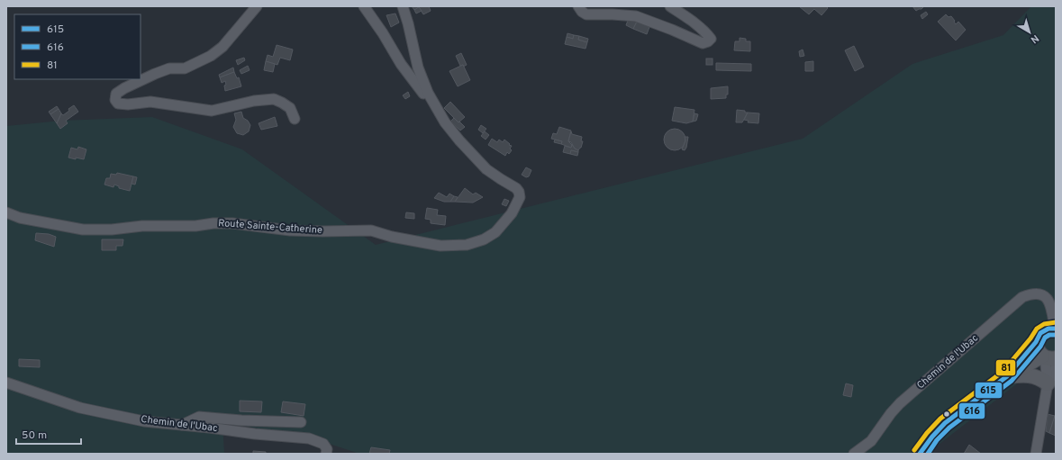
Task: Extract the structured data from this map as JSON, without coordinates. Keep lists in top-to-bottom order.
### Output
{
  "streets": {
    "street": ["Route Sainte-Catherine", "Chemin de l'Ubac"]
  },
  "lines": ["transit line 81", "transit line 615", "transit line 616"],
  "legend": ["615", "616", "81"],
  "scale_bar": "50 m",
  "north": "bottom right"
}
